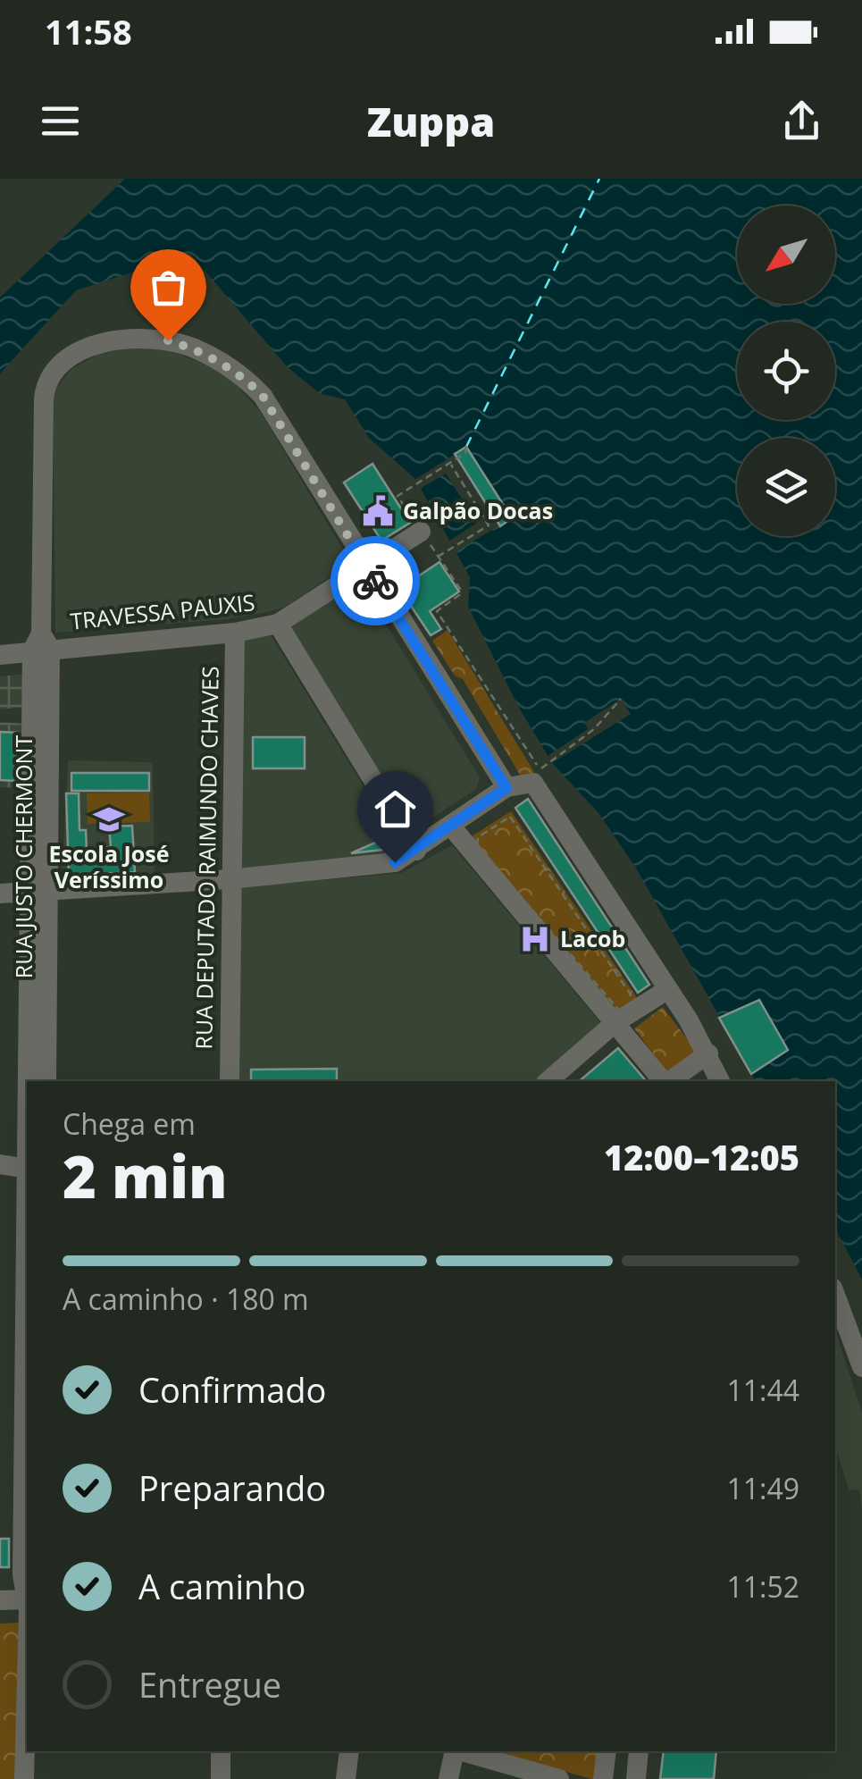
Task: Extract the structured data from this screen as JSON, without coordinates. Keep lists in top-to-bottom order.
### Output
{
  "streets": {
    "street": ["TRAVESSA PAUXIS", "RUA JUSTO CHERMONT", "RUA DEPUTADO RAIMUNDO CHAVES"]
  },
  "crossings": [
    ["TRAVESSA PAUXIS", "RUA JUSTO CHERMONT"],
    ["TRAVESSA PAUXIS", "RUA DEPUTADO RAIMUNDO CHAVES"]
  ],
  "places": {
    "public building": ["Galpão Docas"],
    "school or university": ["Escola José Veríssimo"],
    "hospital": ["Lacob"]
  },
  "north": "bottom left",
  "page": {
    "status": "11:58",
    "header": "Zuppa",
    "heading": ["2 min", "Chega em", "12:00–12:05"],
    "bar": "A caminho · 180 m",
    "list": [
      ["Confirmado", "11:44"],
      ["Preparando", "11:49"],
      ["A caminho", "11:52"],
      "Entregue"
    ]
  }
}
